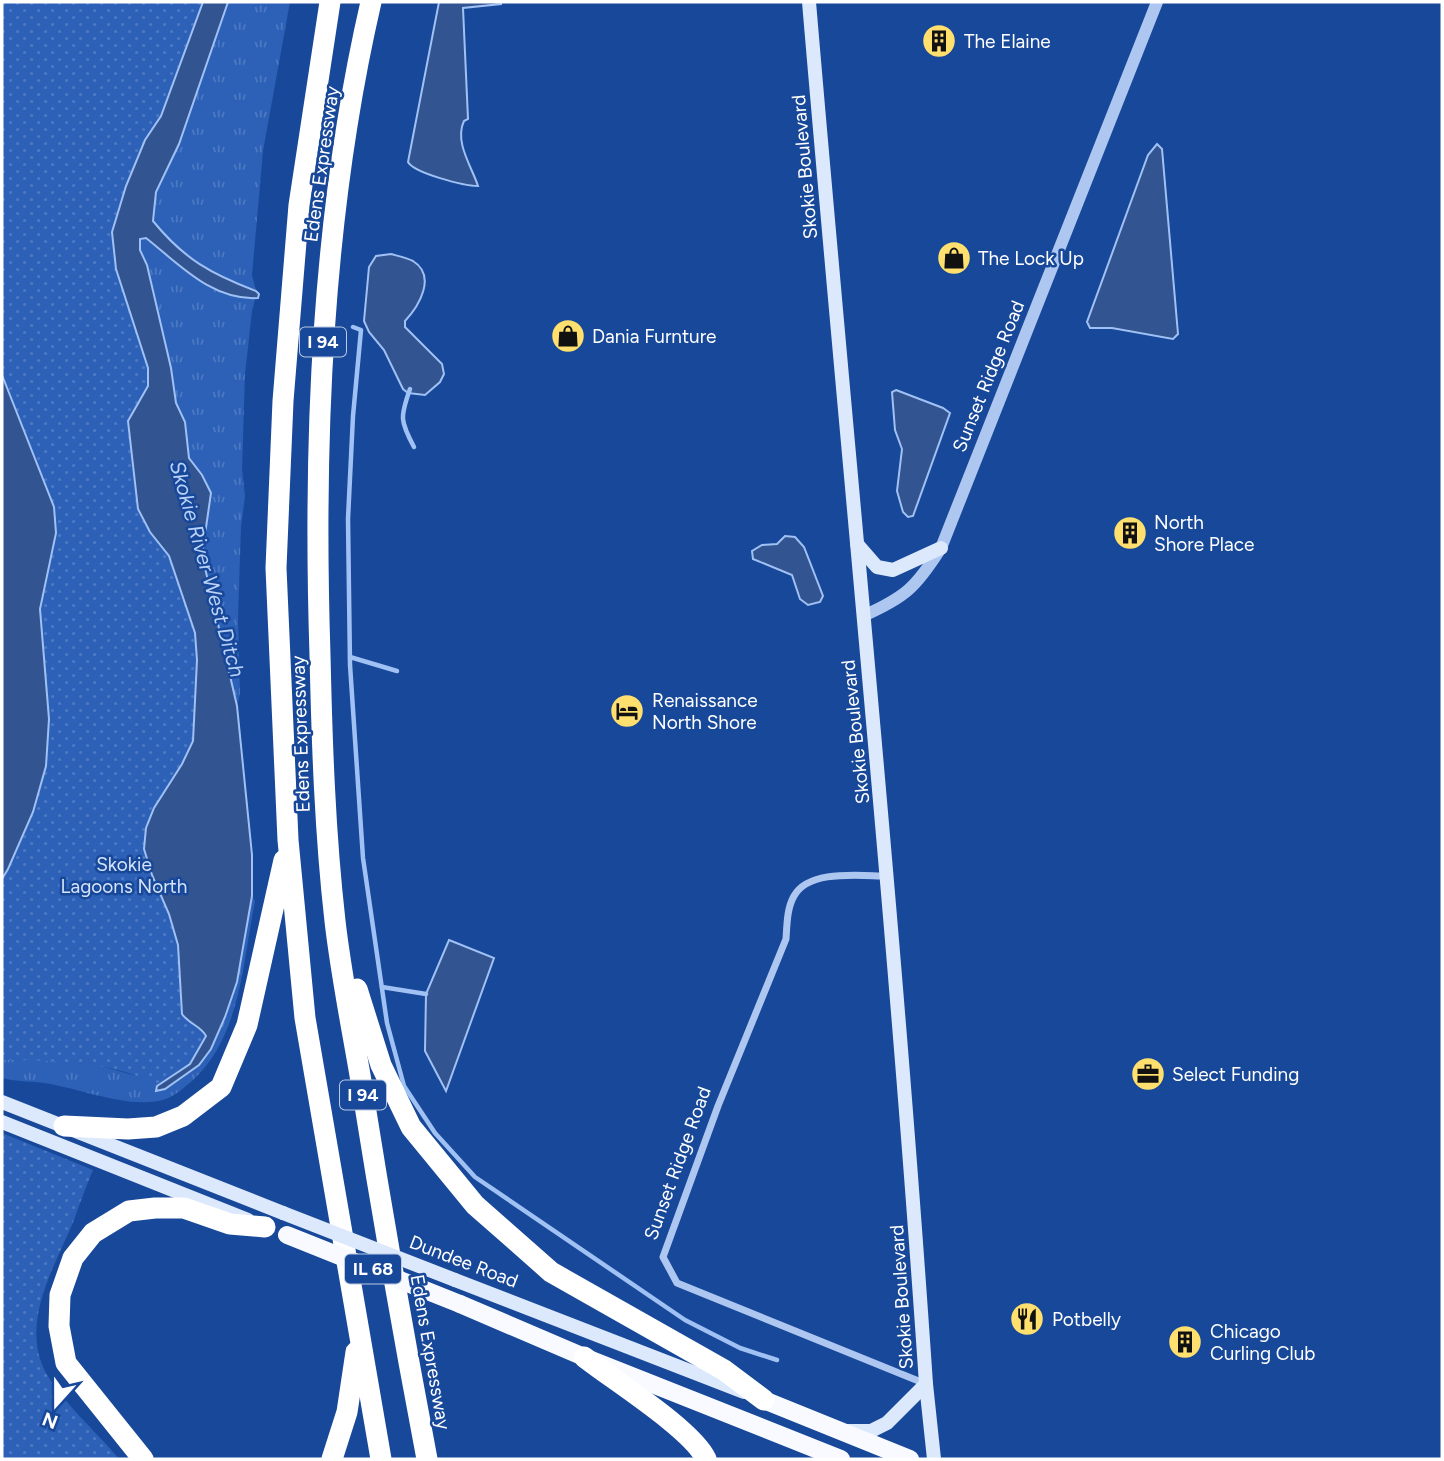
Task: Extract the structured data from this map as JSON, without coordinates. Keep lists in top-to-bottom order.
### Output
{
  "streets": {
    "highway": ["Edens Expressway", "I 94"],
    "main road": ["Skokie Boulevard", "Dundee Road", "IL 68"],
    "street": ["Sunset Ridge Road"]
  },
  "crossings": [
    ["Skokie Boulevard", "Sunset Ridge Road"]
  ],
  "water": ["Skokie River West Ditch"],
  "parks": ["Skokie Lagoons North"],
  "places": {
    "building": ["The Elaine", "North Shore Place", "Chicago Curling Club"],
    "shop": ["The Lock Up", "Dania Furnture"],
    "hotel": ["Renaissance North Shore"],
    "office": ["Select Funding"],
    "restaurant": ["Potbelly"]
  },
  "north": "bottom"
}
